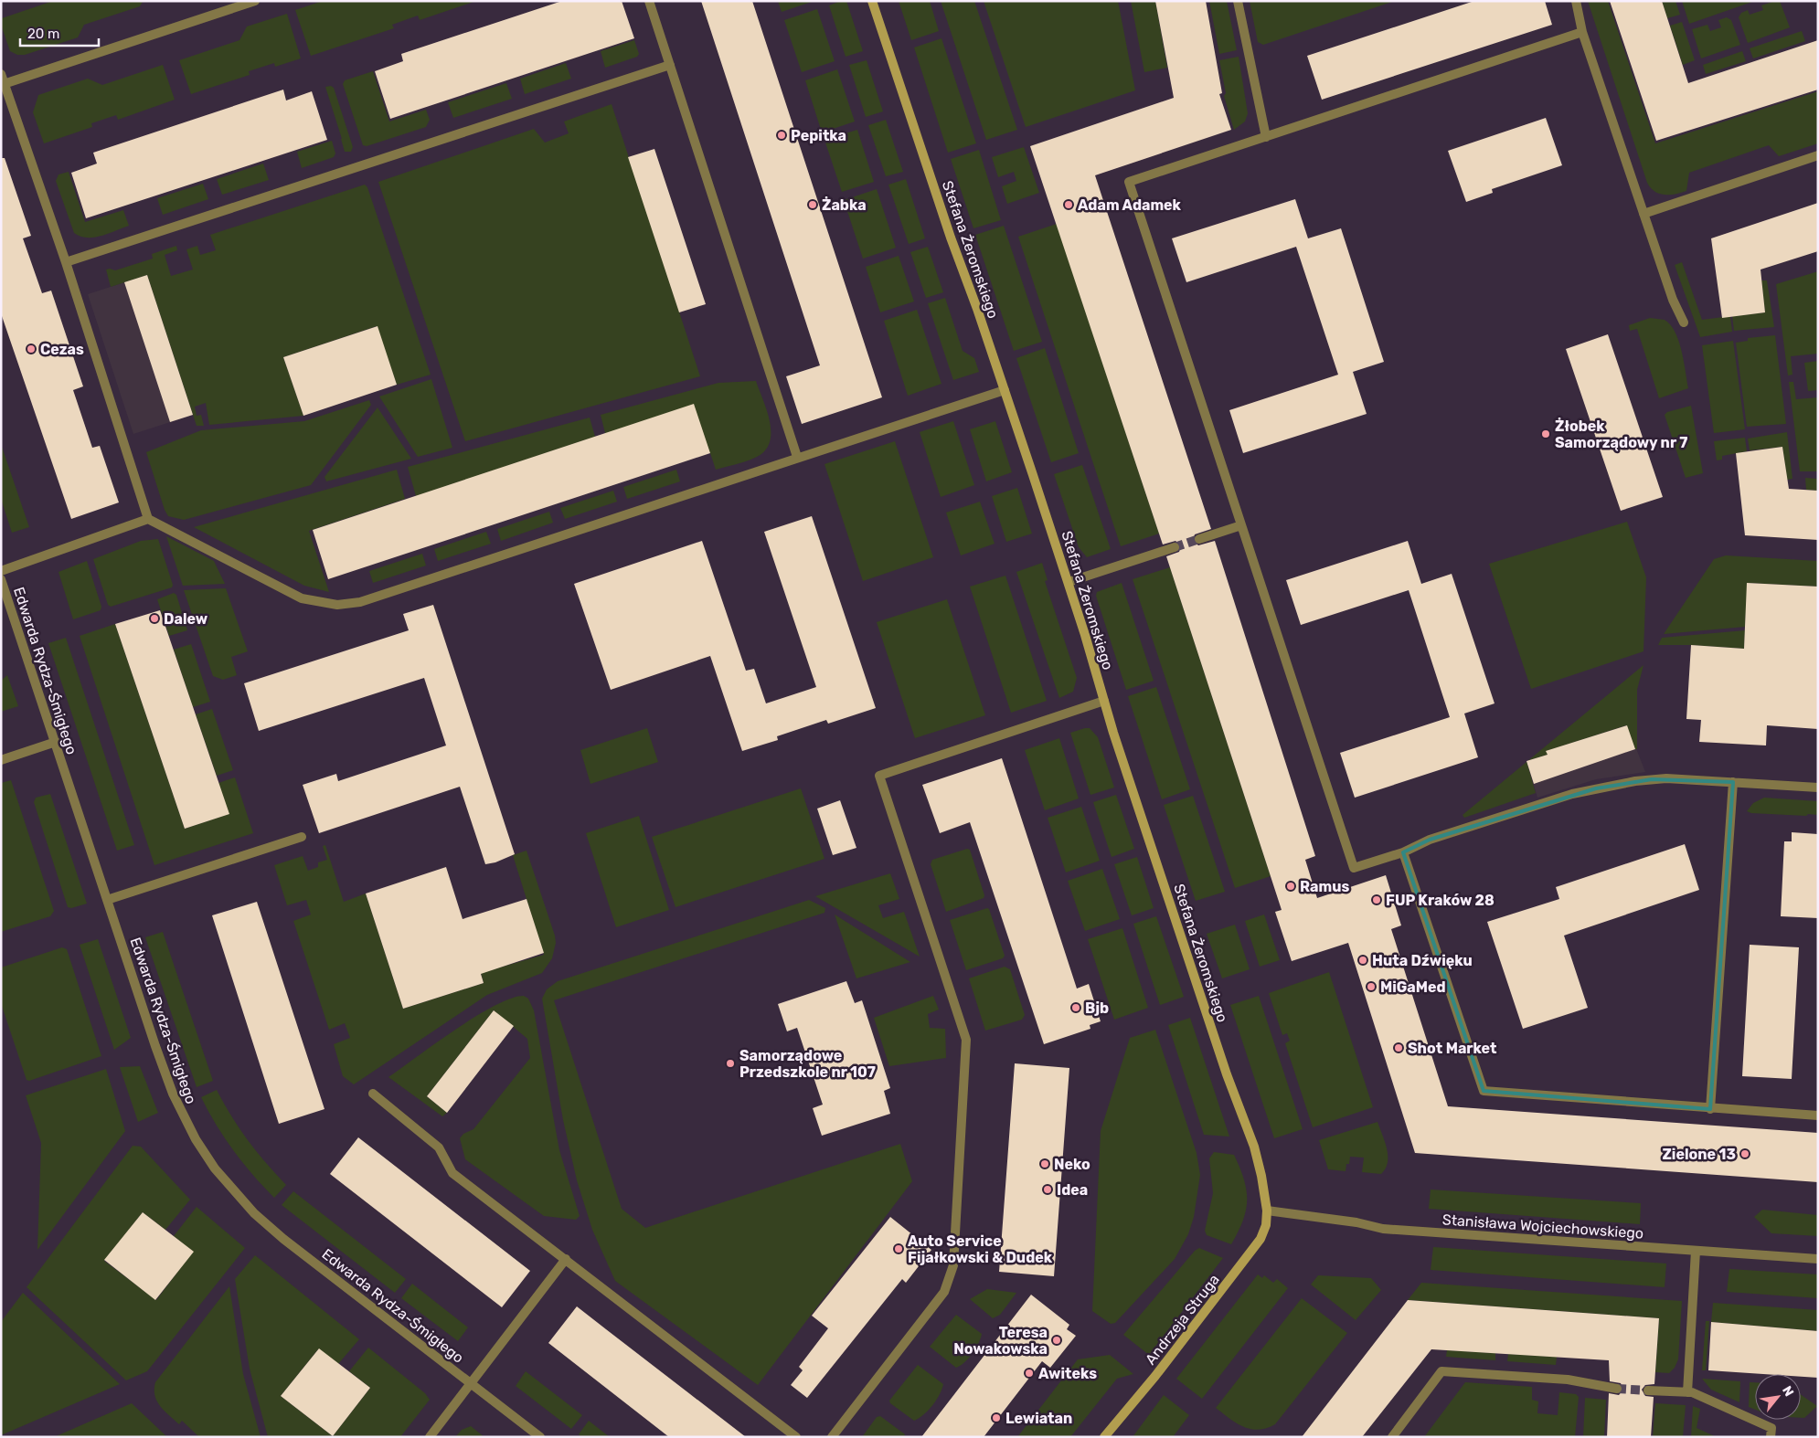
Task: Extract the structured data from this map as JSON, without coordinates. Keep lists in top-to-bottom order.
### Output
{
  "streets": {
    "street": [
      "Stefana Żeromskiego",
      "Edwarda Rydza-Śmigłego",
      "Stanisława Wojciechowskiego",
      "Andrzeja Struga"
    ]
  },
  "crossings": [
    ["Stefana Żeromskiego", "Stanisława Wojciechowskiego"],
    ["Stefana Żeromskiego", "Andrzeja Struga"],
    ["Stanisława Wojciechowskiego", "Andrzeja Struga"]
  ],
  "places": [
    "Pepitka",
    "Żabka",
    "Adam Adamek",
    "Cezas",
    "Żłobek Samorządowy nr 7",
    "Dalew",
    "Ramus",
    "FUP Kraków 28",
    "Huta Dźwięku",
    "MiGaMed",
    "Bjb",
    "Shot Market",
    "Samorządowe Przedszkole nr 107",
    "Zielone 13",
    "Neko",
    "Idea",
    "Auto Service Fijałkowski & Dudek",
    "Teresa Nowakowska",
    "Awiteks",
    "Lewiatan"
  ],
  "scale_bar": "20 m",
  "north": "top right"
}
